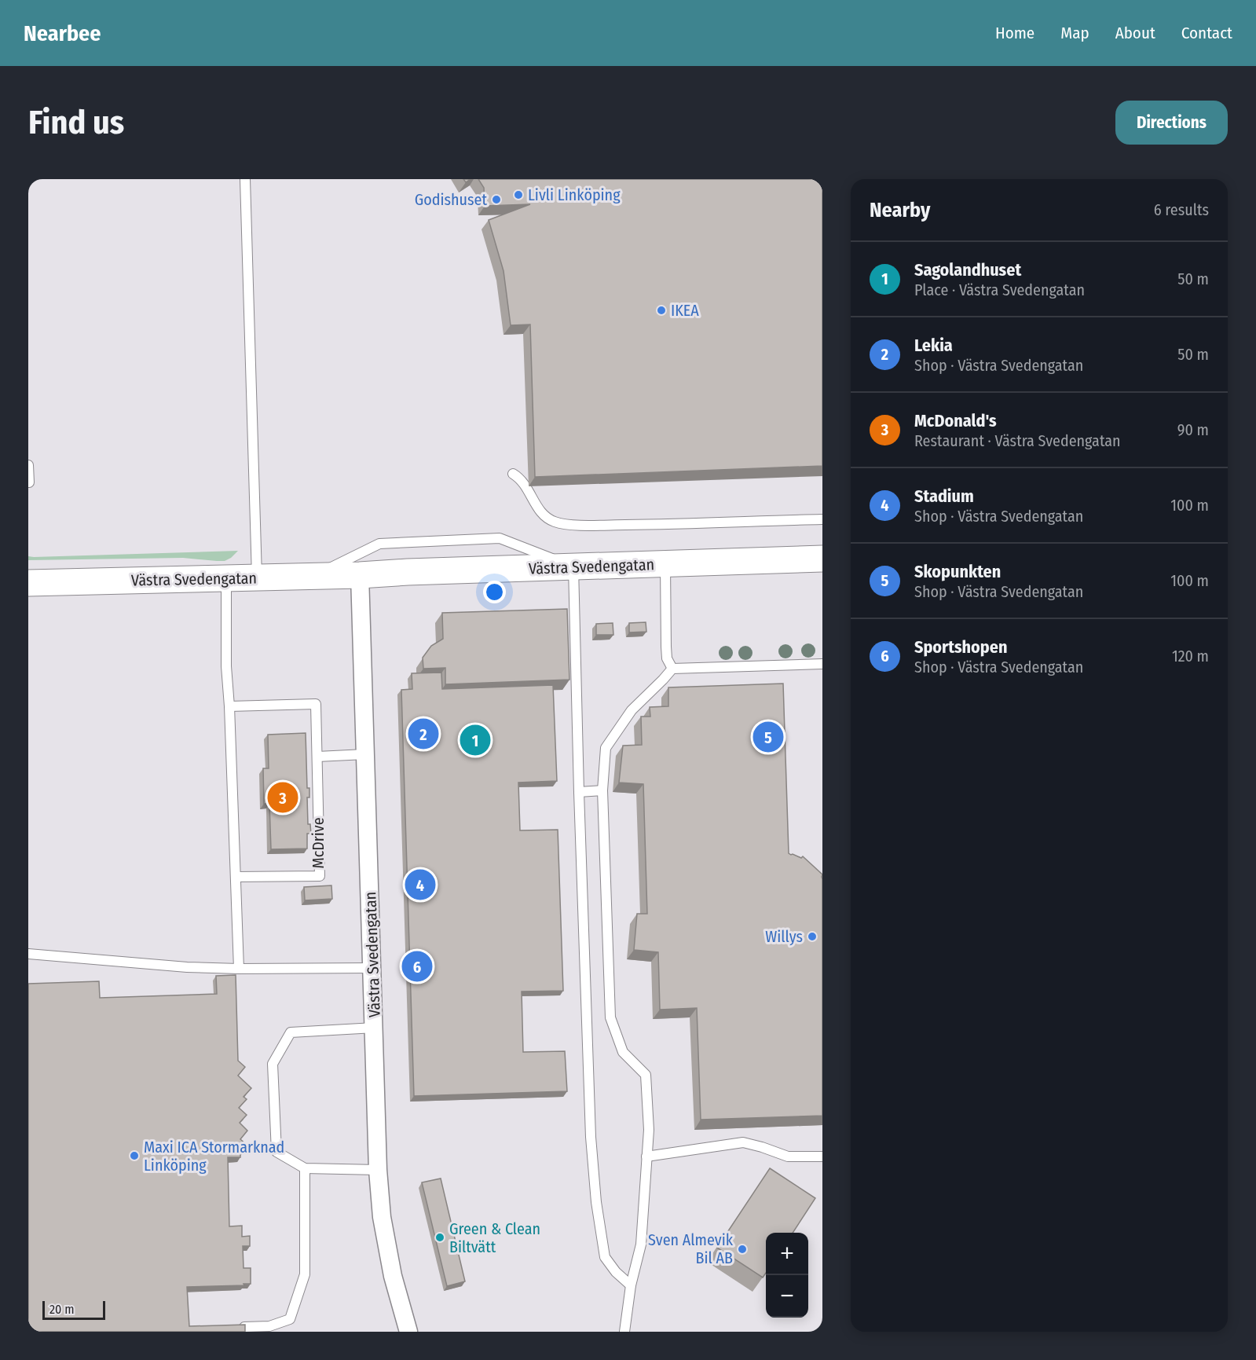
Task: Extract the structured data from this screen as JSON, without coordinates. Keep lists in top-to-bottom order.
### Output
{
  "streets": {
    "street": ["Västra Svedengatan"],
    "lane": ["McDrive"]
  },
  "places": [
    "Livli Linköping",
    "Godishuset",
    "IKEA",
    "Willys",
    "Maxi ICA Stormarknad Linköping",
    "Green & Clean Biltvätt",
    "Sven Almevik Bil AB"
  ],
  "scale_bar": "20 m",
  "page": {
    "header": "Nearbee",
    "nav": [
      "Home",
      "Map",
      "About",
      "Contact"
    ],
    "buttons": "Directions",
    "title": "Find us",
    "heading": ["Nearby", "6 results"],
    "list": [
      {
        "mark": "1",
        "name": "Sagolandhuset",
        "note": "Place · Västra Svedengatan",
        "value": "50 m"
      },
      {
        "mark": "2",
        "name": "Lekia",
        "note": "Shop · Västra Svedengatan",
        "value": "50 m"
      },
      {
        "mark": "3",
        "name": "McDonald's",
        "note": "Restaurant · Västra Svedengatan",
        "value": "90 m"
      },
      {
        "mark": "4",
        "name": "Stadium",
        "note": "Shop · Västra Svedengatan",
        "value": "100 m"
      },
      {
        "mark": "5",
        "name": "Skopunkten",
        "note": "Shop · Västra Svedengatan",
        "value": "100 m"
      },
      {
        "mark": "6",
        "name": "Sportshopen",
        "note": "Shop · Västra Svedengatan",
        "value": "120 m"
      }
    ],
    "pins": [
      "2",
      "5",
      "1",
      "3",
      "4",
      "6"
    ],
    "map_buttons": ["+", "−"],
    "scale": "20 m"
  }
}
